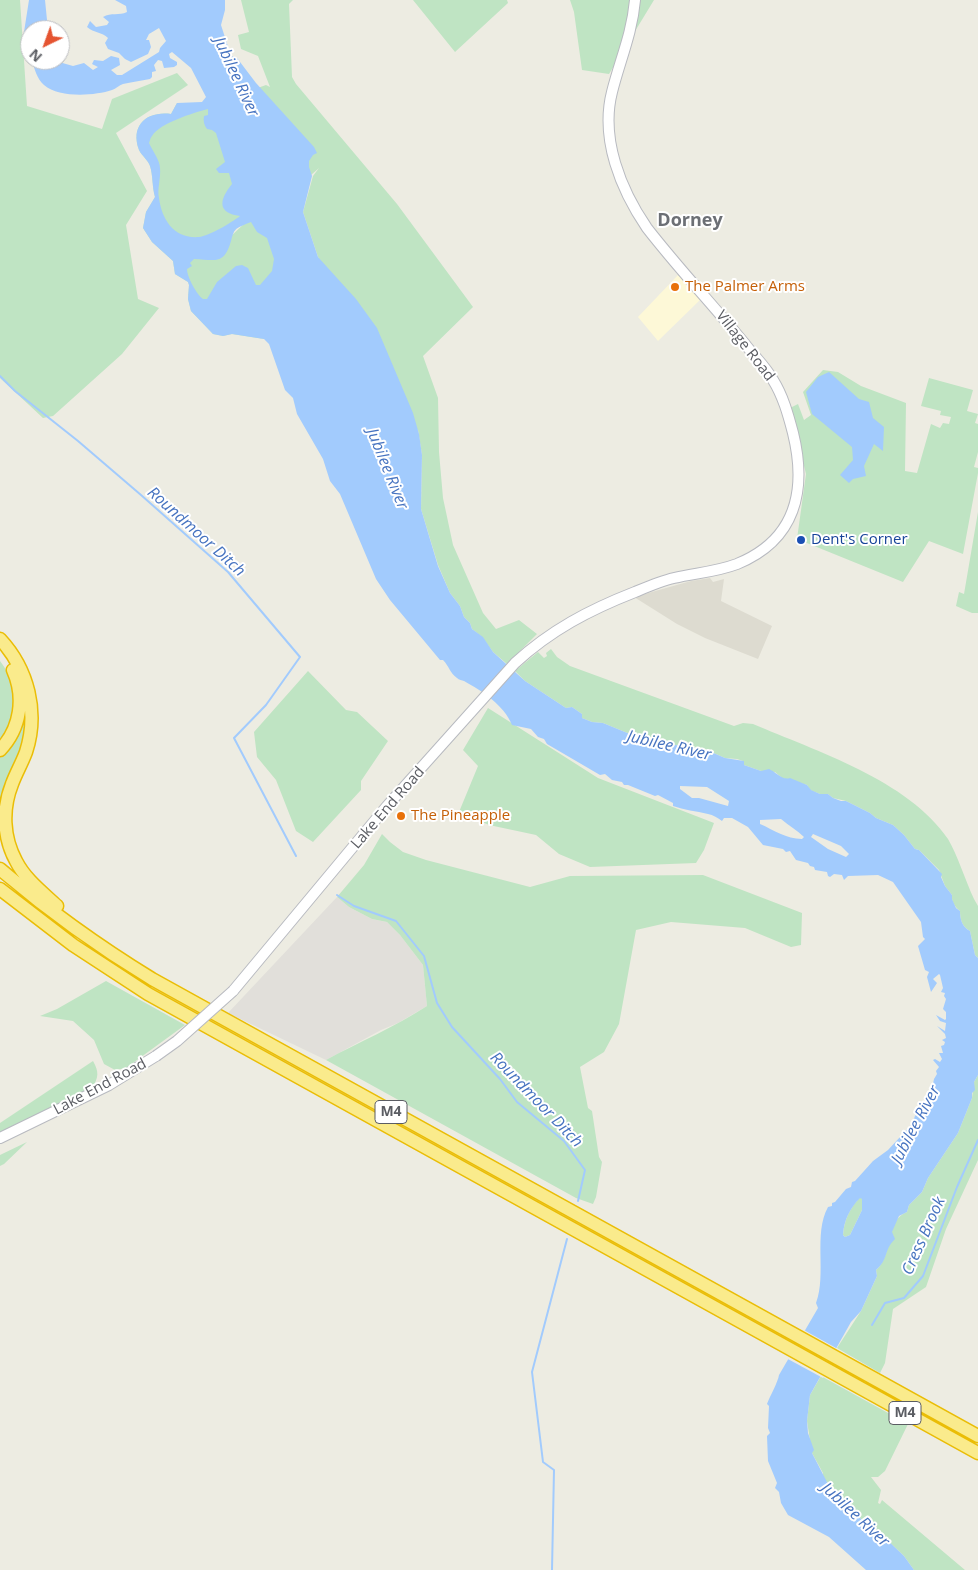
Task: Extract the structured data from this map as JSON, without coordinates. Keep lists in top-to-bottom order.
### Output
{
  "streets": {
    "highway": ["M4"],
    "main road": ["Village Road", "Lake End Road"]
  },
  "crossings": [
    ["Village Road", "Lake End Road"]
  ],
  "districts": ["Dorney"],
  "water": ["Jubilee River", "Roundmoor Ditch", "Cress Brook"],
  "places": ["The Palmer Arms", "Dent's Corner", "The Pineapple"],
  "north": "bottom left"
}
